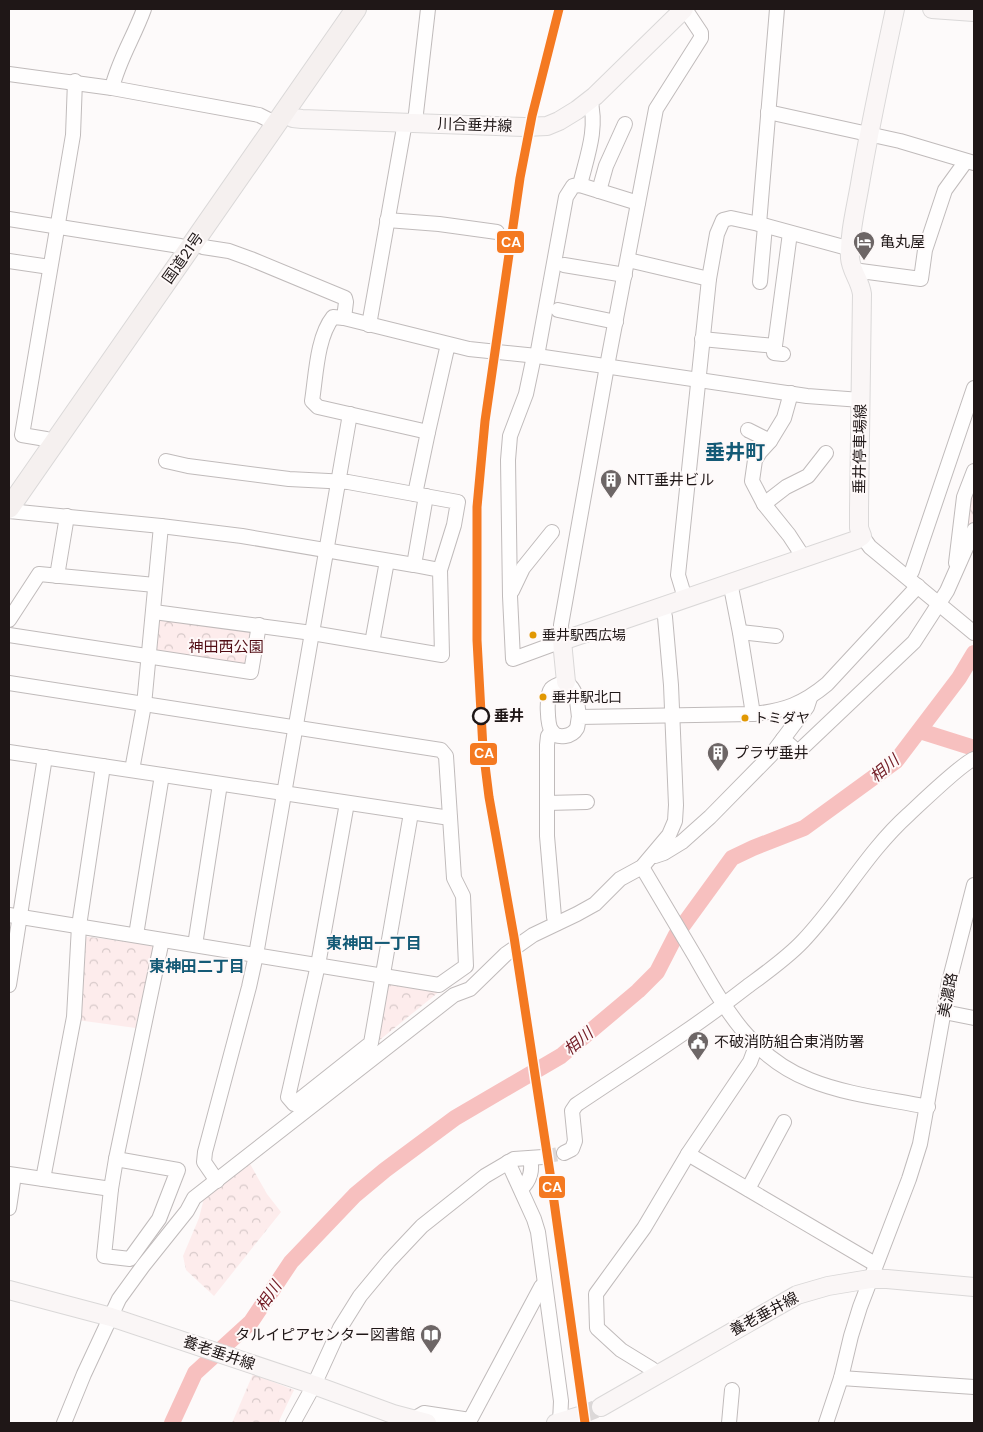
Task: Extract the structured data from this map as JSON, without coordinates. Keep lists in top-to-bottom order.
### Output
{
  "streets": {
    "highway": ["国道21号"],
    "main road": ["川合垂井線", "垂井停車場線", "養老垂井線"],
    "street": ["美濃路"]
  },
  "crossings": [
    ["川合垂井線", "国道21号"],
    ["美濃路", "養老垂井線"]
  ],
  "districts": ["垂井町", "東神田一丁目", "東神田二丁目"],
  "water": ["相川"],
  "parks": ["神田西公園"],
  "places": {
    "hotel": ["亀丸屋"],
    "building": ["NTT垂井ビル", "プラザ垂井"],
    "other": [
      "垂井駅西広場",
      "垂井駅北口",
      "垂井",
      "トミダヤ"
    ],
    "public building": ["不破消防組合東消防署"],
    "library": ["タルイピアセンター図書館"]
  },
  "lines": ["transit line CA"]
}
